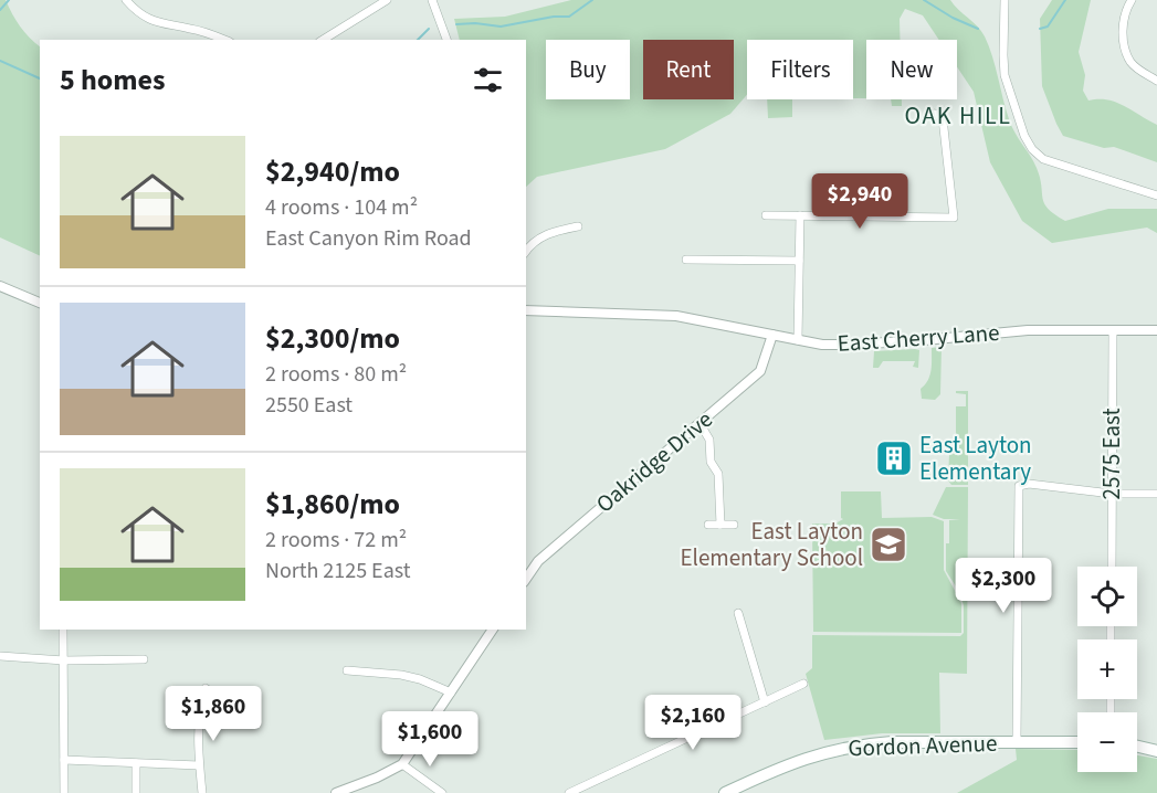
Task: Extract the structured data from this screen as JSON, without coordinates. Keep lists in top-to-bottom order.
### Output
{
  "streets": {
    "main road": ["Gordon Avenue"],
    "street": ["East Cherry Lane", "2575 East", "Oakridge Drive"]
  },
  "crossings": [
    ["East Cherry Lane", "2575 East"],
    ["East Cherry Lane", "Oakridge Drive"]
  ],
  "districts": ["OAK HILL"],
  "places": {
    "building": ["East Layton Elementary"],
    "school or university": ["East Layton Elementary School"]
  },
  "page": {
    "chip": [
      "Buy",
      "Rent",
      "Filters",
      "New"
    ],
    "heading": "5 homes",
    "list": [
      {
        "name": "$2,940/mo",
        "note": "4 rooms · 104 m² · East Canyon Rim Road"
      },
      {
        "name": "$2,300/mo",
        "note": "2 rooms · 80 m² · 2550 East"
      },
      {
        "name": "$1,860/mo",
        "note": "2 rooms · 72 m² · North 2125 East"
      }
    ],
    "price": [
      "$2,940",
      "$2,300",
      "$1,860",
      "$2,160",
      "$1,600"
    ],
    "map_buttons": ["+", "−"]
  }
}
